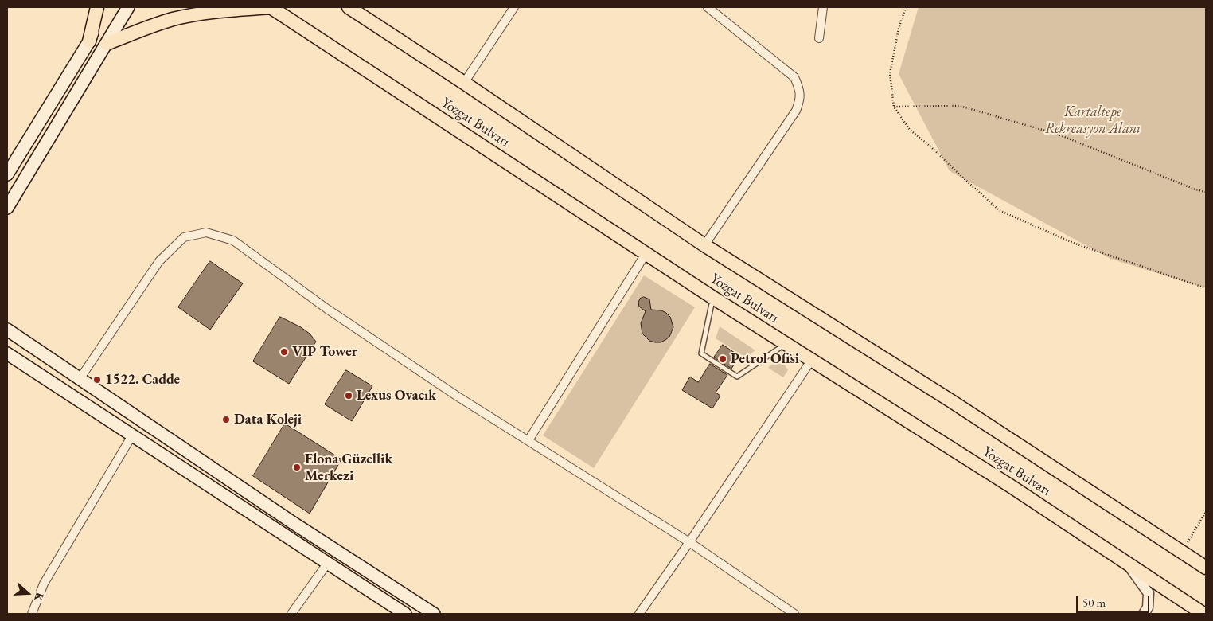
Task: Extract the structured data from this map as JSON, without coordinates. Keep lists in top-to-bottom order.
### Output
{
  "streets": {
    "main road": ["Yozgat Bulvarı"]
  },
  "parks": ["Kartaltepe Rekreasyon Alanı"],
  "places": [
    "VIP Tower",
    "Petrol Ofisi",
    "1522. Cadde",
    "Lexus Ovacık",
    "Data Koleji",
    "Elona Güzellik Merkezi"
  ],
  "scale_bar": "50 m",
  "north": "right"
}
